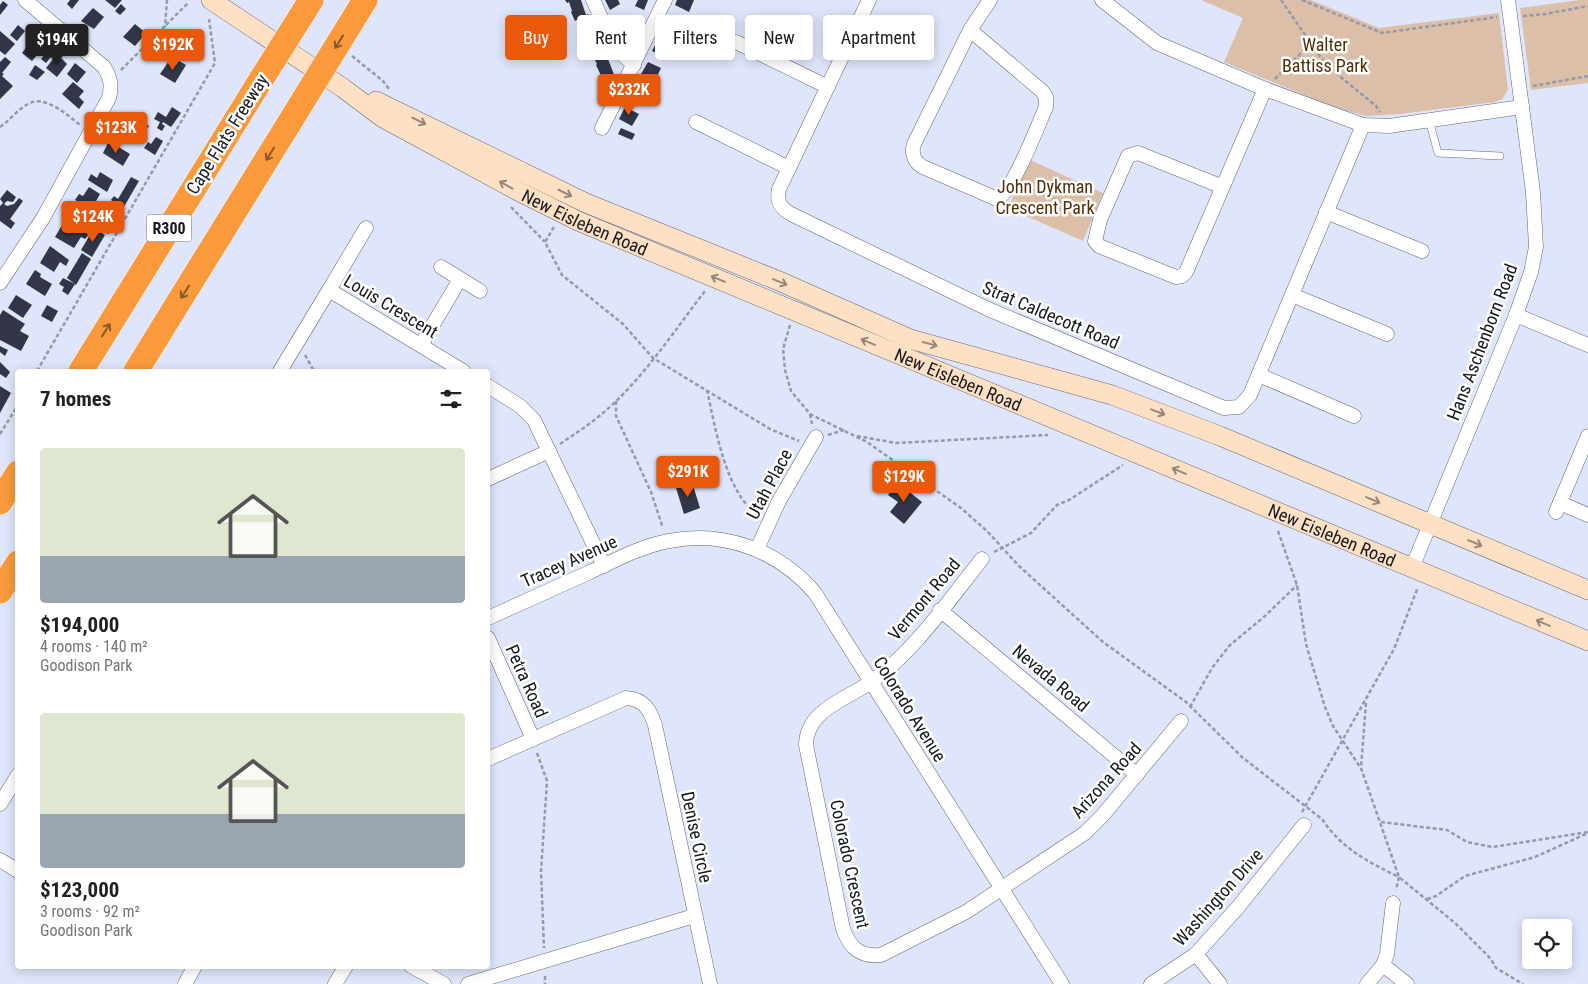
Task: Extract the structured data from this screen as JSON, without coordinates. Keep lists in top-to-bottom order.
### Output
{
  "streets": {
    "highway": ["Cape Flats Freeway", "R300"],
    "main road": ["New Eisleben Road"],
    "street": [
      "Louis Crescent",
      "Strat Caldecott Road",
      "Hans Aschenborn Road",
      "Utah Place",
      "Tracey Avenue",
      "Vermont Road",
      "Nevada Road",
      "Petra Road",
      "Colorado Avenue",
      "Arizona Road",
      "Denise Circle",
      "Colorado Crescent",
      "Washington Drive"
    ]
  },
  "crossings": [
    ["New Eisleben Road", "Hans Aschenborn Road"],
    ["Utah Place", "Colorado Avenue"],
    ["Tracey Avenue", "Colorado Avenue"],
    ["Vermont Road", "Nevada Road"],
    ["Vermont Road", "Colorado Avenue"],
    ["Vermont Road", "Colorado Crescent"],
    ["Nevada Road", "Arizona Road"],
    ["Petra Road", "Denise Circle"],
    ["Colorado Avenue", "Arizona Road"],
    ["Colorado Avenue", "Colorado Crescent"],
    ["Arizona Road", "Colorado Crescent"]
  ],
  "parks": ["Walter Battiss Park", "John Dykman Crescent Park"],
  "page": {
    "chip": [
      "Buy",
      "Rent",
      "Filters",
      "New",
      "Apartment"
    ],
    "price": [
      "$194K",
      "$192K",
      "$232K",
      "$123K",
      "$124K",
      "$291K",
      "$129K"
    ],
    "heading": "7 homes",
    "list": [
      {
        "name": "$194,000",
        "note": "4 rooms · 140 m² · Goodison Park"
      },
      {
        "name": "$123,000",
        "note": "3 rooms · 92 m² · Goodison Park"
      }
    ]
  }
}
